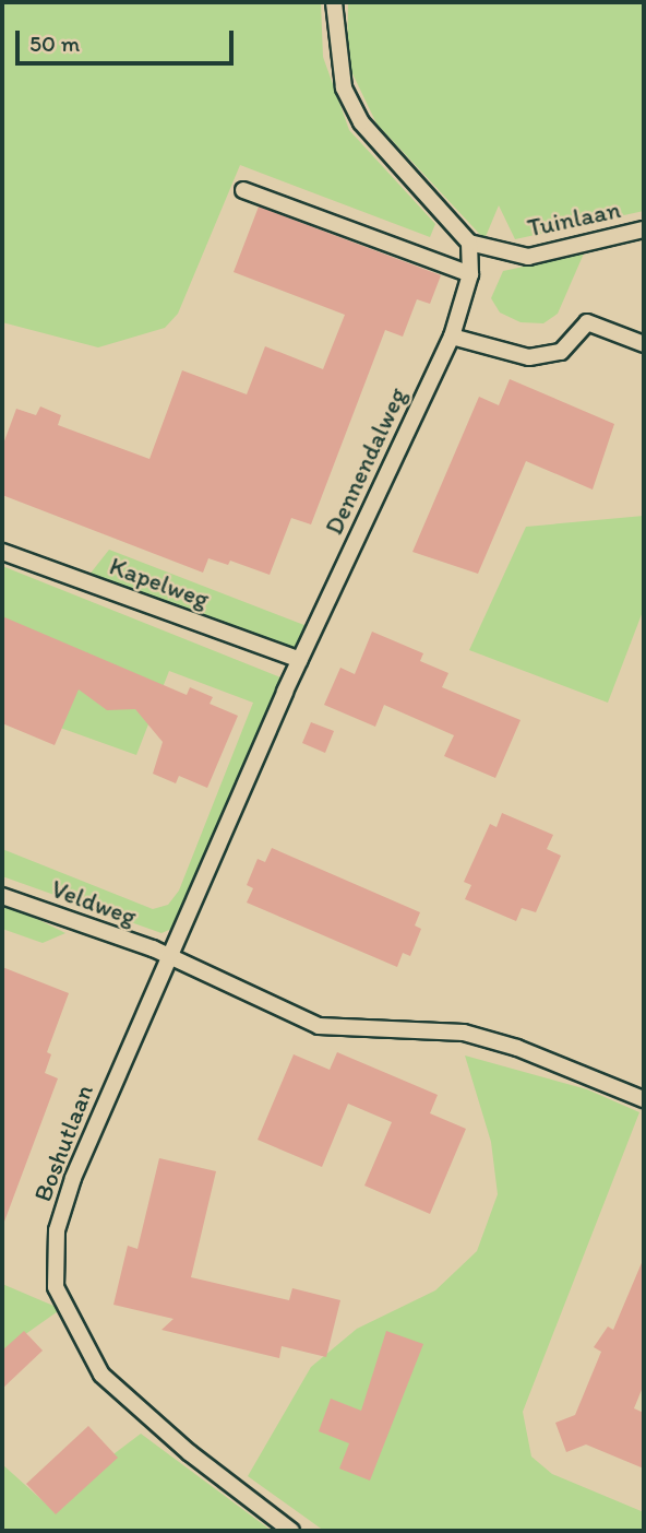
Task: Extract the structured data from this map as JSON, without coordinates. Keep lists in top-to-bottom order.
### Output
{
  "streets": {
    "lane": [
      "Tuinlaan",
      "Dennendalweg",
      "Kapelweg",
      "Veldweg",
      "Boshutlaan"
    ]
  },
  "crossings": [
    ["Tuinlaan", "Dennendalweg"],
    ["Dennendalweg", "Kapelweg"],
    ["Dennendalweg", "Veldweg"],
    ["Dennendalweg", "Boshutlaan"],
    ["Veldweg", "Boshutlaan"]
  ],
  "scale_bar": "50 m"
}
